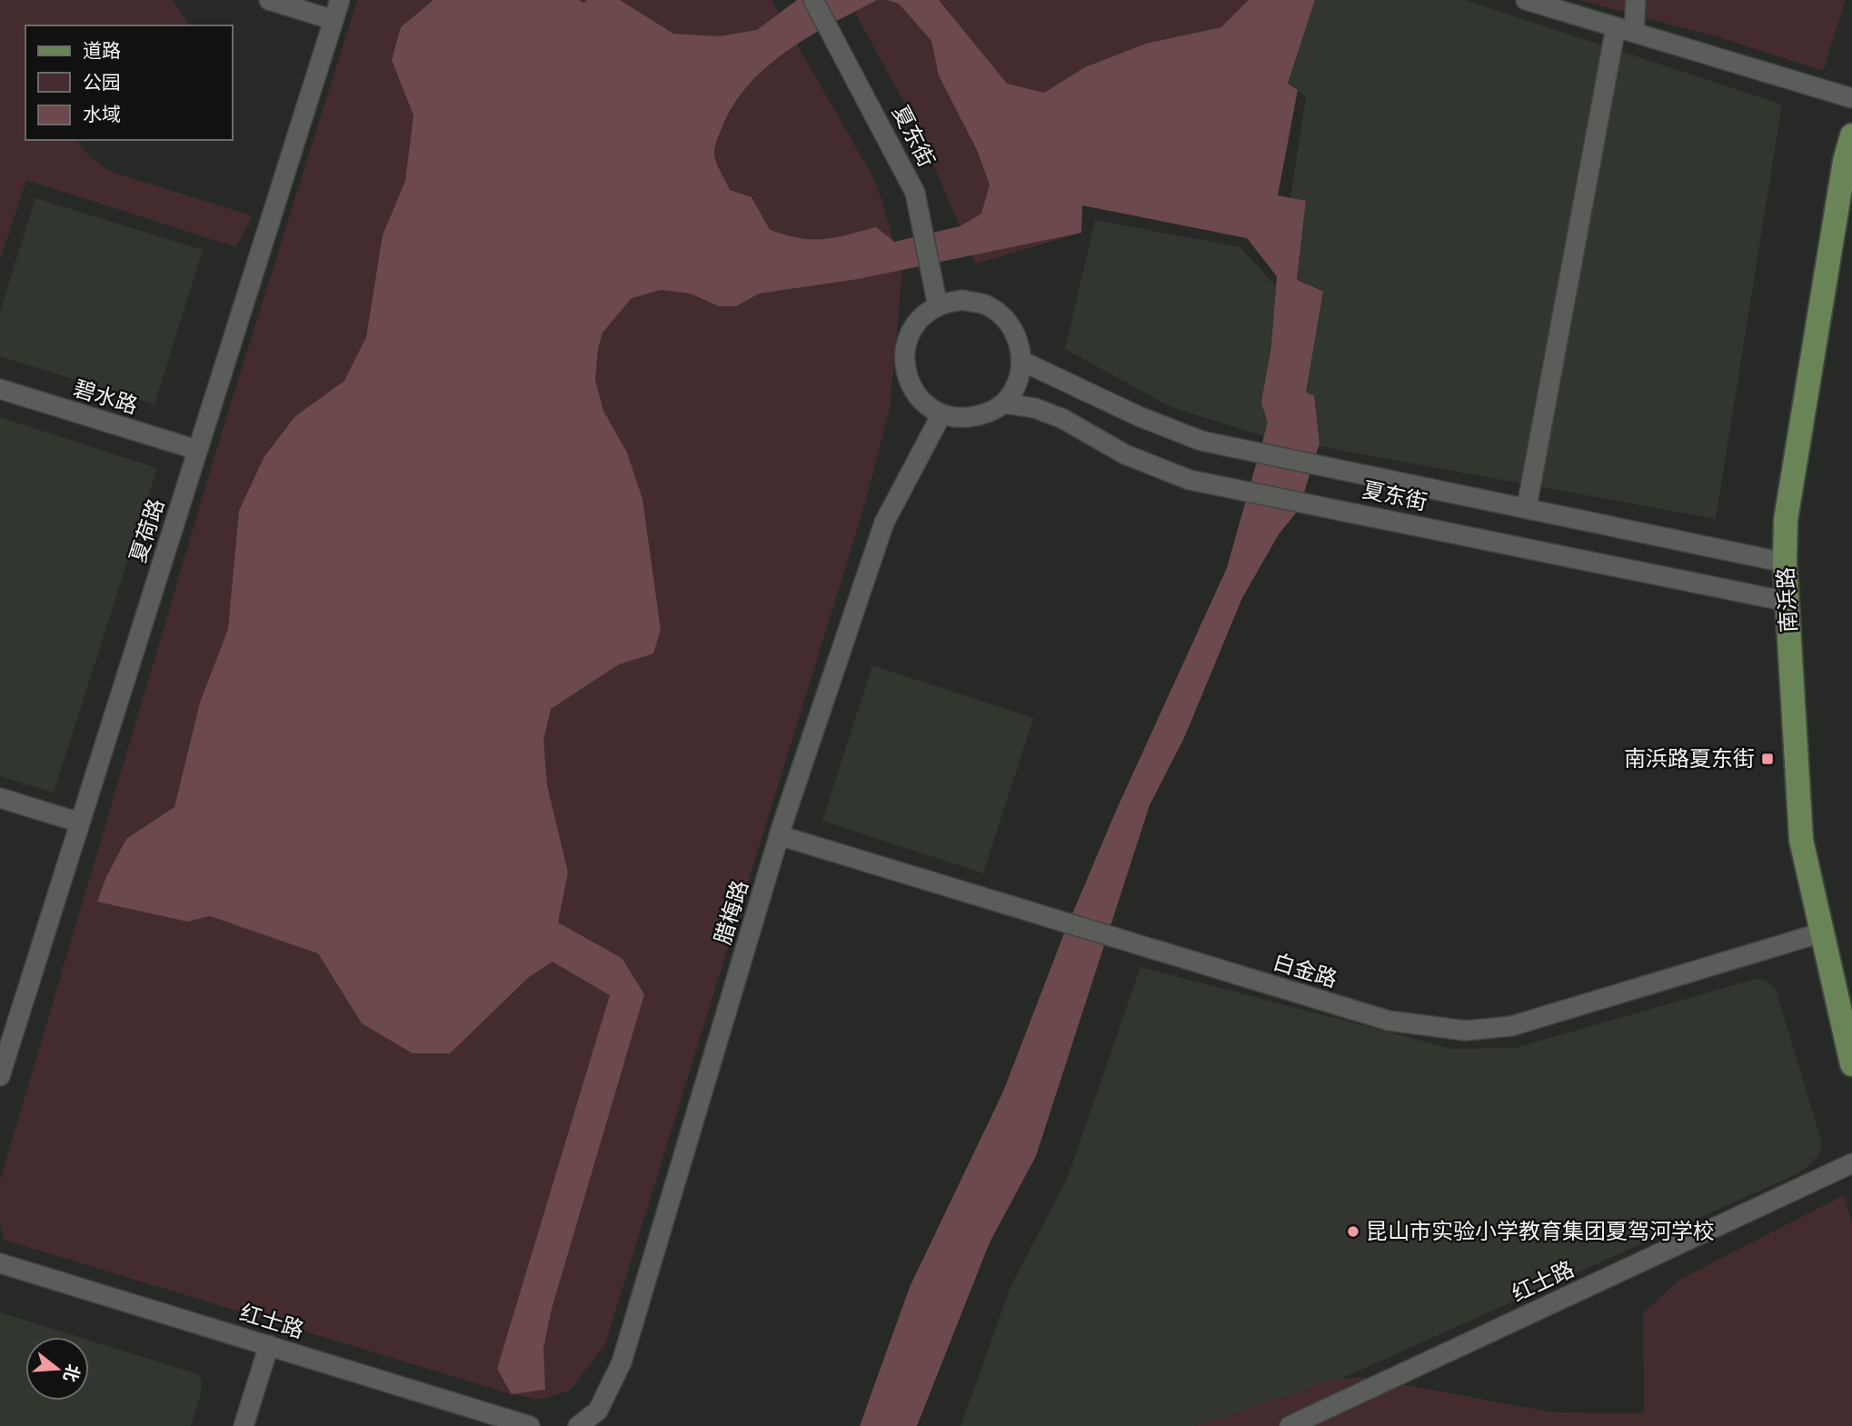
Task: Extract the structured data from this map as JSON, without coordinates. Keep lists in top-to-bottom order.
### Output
{
  "streets": {
    "main road": ["南浜路"],
    "street": [
      "夏东街",
      "碧水路",
      "夏荷路",
      "腊梅路",
      "白金路",
      "红士路"
    ]
  },
  "crossings": [
    ["夏东街", "南浜路"],
    ["夏东街", "腊梅路"],
    ["碧水路", "夏荷路"],
    ["南浜路", "白金路"],
    ["腊梅路", "白金路"]
  ],
  "places": {
    "transit": ["南浜路夏东街"],
    "other": ["昆山市实验小学教育集团夏驾河学校"]
  },
  "legend": ["道路", "公园", "水域"],
  "north": "right"
}
